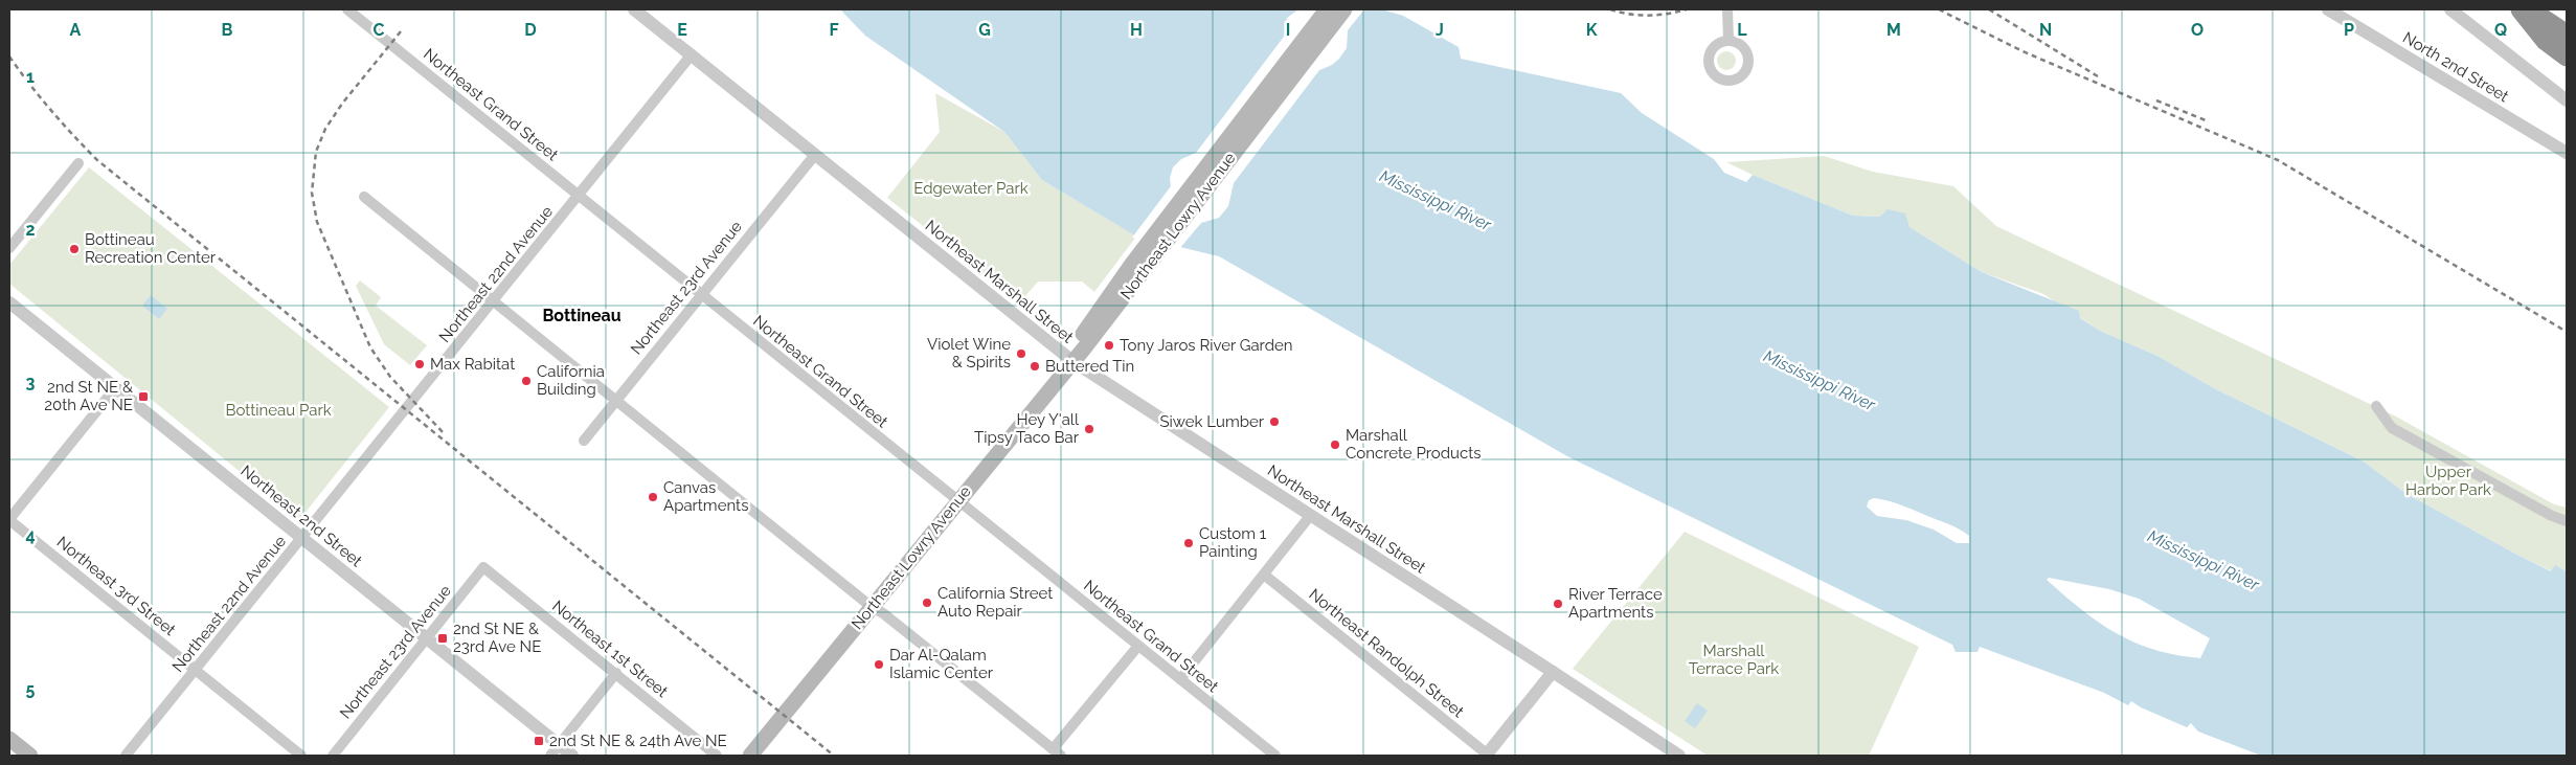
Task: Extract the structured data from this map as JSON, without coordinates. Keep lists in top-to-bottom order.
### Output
{
  "streets": {
    "main road": ["Northeast Lowry Avenue"],
    "street": [
      "North 2nd Street",
      "Northeast Grand Street",
      "Northeast 22nd Avenue",
      "Northeast Marshall Street",
      "Northeast 23rd Avenue",
      "Northeast 2nd Street",
      "Northeast 3rd Street",
      "Northeast 1st Street",
      "Northeast Randolph Street"
    ]
  },
  "crossings": [
    ["Northeast Grand Street", "Northeast Lowry Avenue"],
    ["Northeast Grand Street", "Northeast 22nd Avenue"],
    ["Northeast Grand Street", "Northeast 23rd Avenue"],
    ["Northeast Lowry Avenue", "Northeast Marshall Street"],
    ["Northeast 22nd Avenue", "Northeast Marshall Street"],
    ["Northeast 22nd Avenue", "Northeast 2nd Street"],
    ["Northeast 22nd Avenue", "Northeast 3rd Street"],
    ["Northeast Marshall Street", "Northeast 23rd Avenue"],
    ["Northeast 23rd Avenue", "Northeast 2nd Street"],
    ["Northeast 23rd Avenue", "Northeast 1st Street"]
  ],
  "districts": ["Bottineau"],
  "water": ["Mississippi River"],
  "parks": [
    "Edgewater Park",
    "Bottineau Park",
    "Upper Harbor Park",
    "Marshall Terrace Park"
  ],
  "places": {
    "other": [
      "Bottineau Recreation Center",
      "Tony Jaros River Garden",
      "Violet Wine & Spirits",
      "Max Rabitat",
      "Buttered Tin",
      "California Building",
      "Siwek Lumber",
      "Hey Y'all Tipsy Taco Bar",
      "Marshall Concrete Products",
      "Canvas Apartments",
      "Custom 1 Painting",
      "California Street Auto Repair",
      "River Terrace Apartments",
      "Dar Al-Qalam Islamic Center"
    ],
    "transit": ["2nd St NE & 20th Ave NE", "2nd St NE & 23rd Ave NE", "2nd St NE & 24th Ave NE"]
  },
  "grid": {
    "columns": [
      "A",
      "B",
      "C",
      "D",
      "E",
      "F",
      "G",
      "H",
      "I",
      "J",
      "K",
      "L",
      "M",
      "N",
      "O",
      "P",
      "Q"
    ],
    "rows": [
      "1",
      "2",
      "3",
      "4",
      "5"
    ]
  }
}
